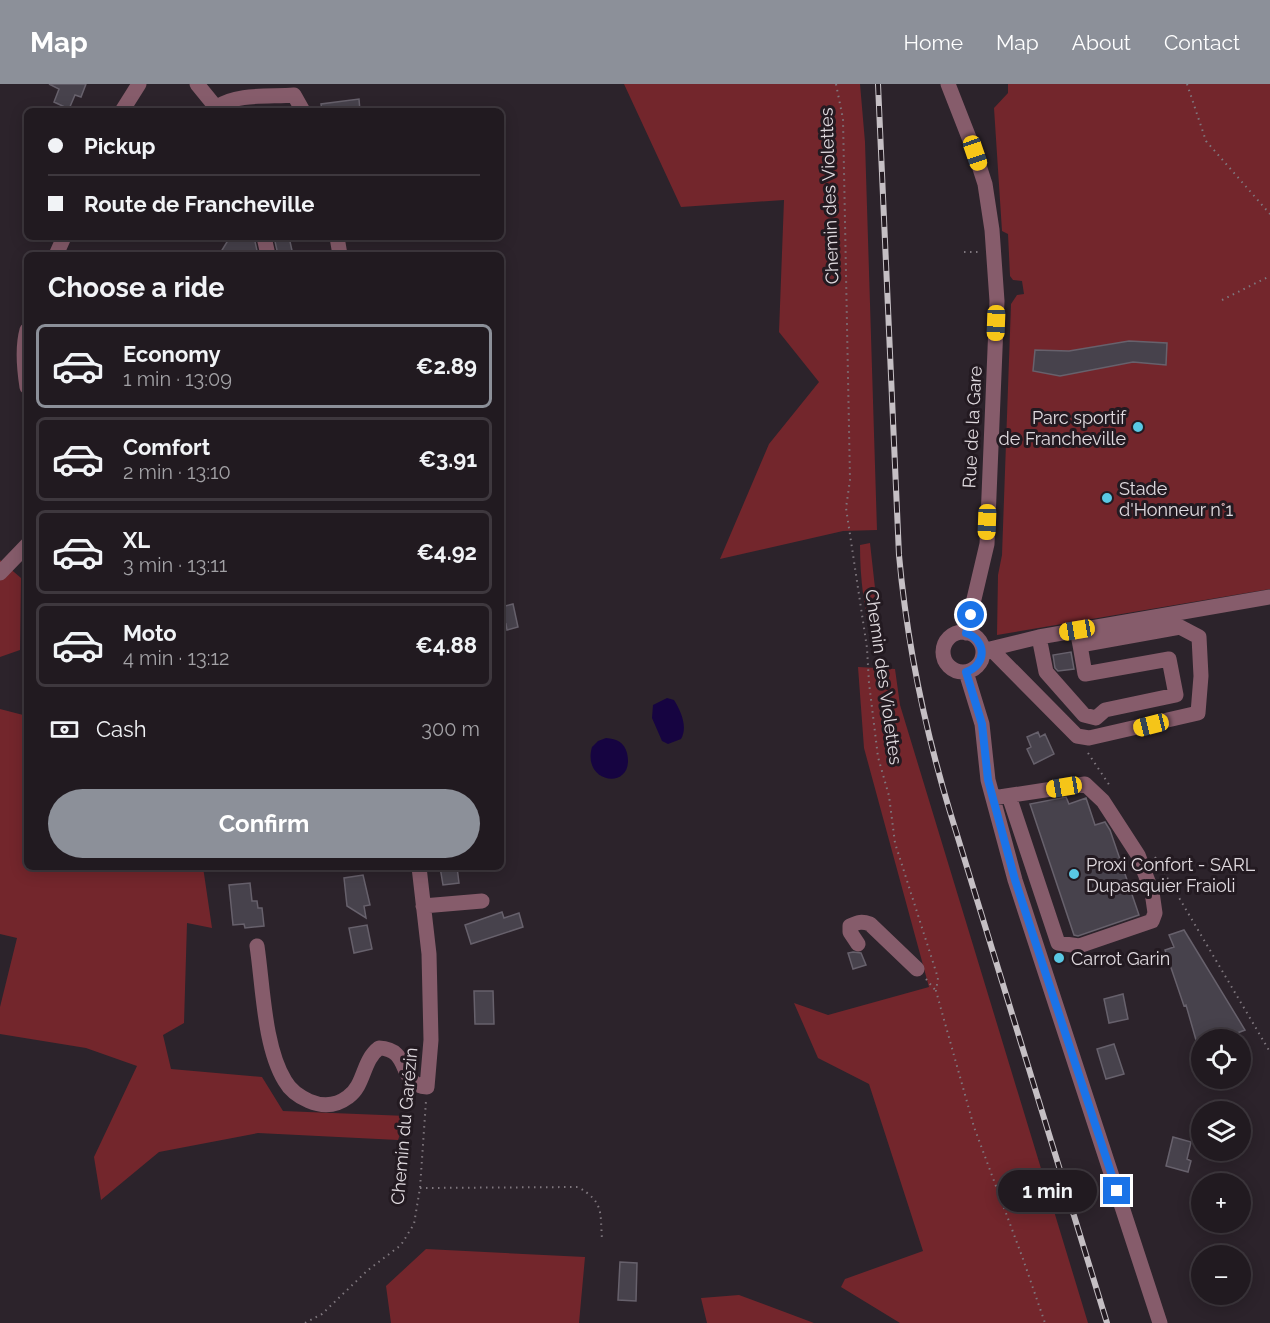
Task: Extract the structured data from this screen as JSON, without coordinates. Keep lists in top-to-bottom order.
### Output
{
  "streets": {
    "street": ["Rue de la Gare", "Chemin du Garézin"],
    "path": ["Chemin des Violettes"]
  },
  "places": [
    "Parc sportif de Francheville",
    "Stade d'Honneur n°1",
    "Proxi Confort - SARL Dupasquier Fraioli",
    "Carrot Garin"
  ],
  "page": {
    "header": "Map",
    "nav": [
      "Home",
      "Map",
      "About",
      "Contact"
    ],
    "banner": ["Pickup", "Route de Francheville"],
    "heading": "Choose a ride",
    "list": [
      {
        "name": "Economy",
        "note": "1 min · 13:09",
        "value": "€2.89"
      },
      {
        "name": "Comfort",
        "note": "2 min · 13:10",
        "value": "€3.91"
      },
      {
        "name": "XL",
        "note": "3 min · 13:11",
        "value": "€4.92"
      },
      {
        "name": "Moto",
        "note": "4 min · 13:12",
        "value": "€4.88"
      }
    ],
    "pay": ["Cash", "300 m"],
    "buttons": "Confirm",
    "map_buttons": ["+", "−"],
    "bubble": "1 min"
  }
}
